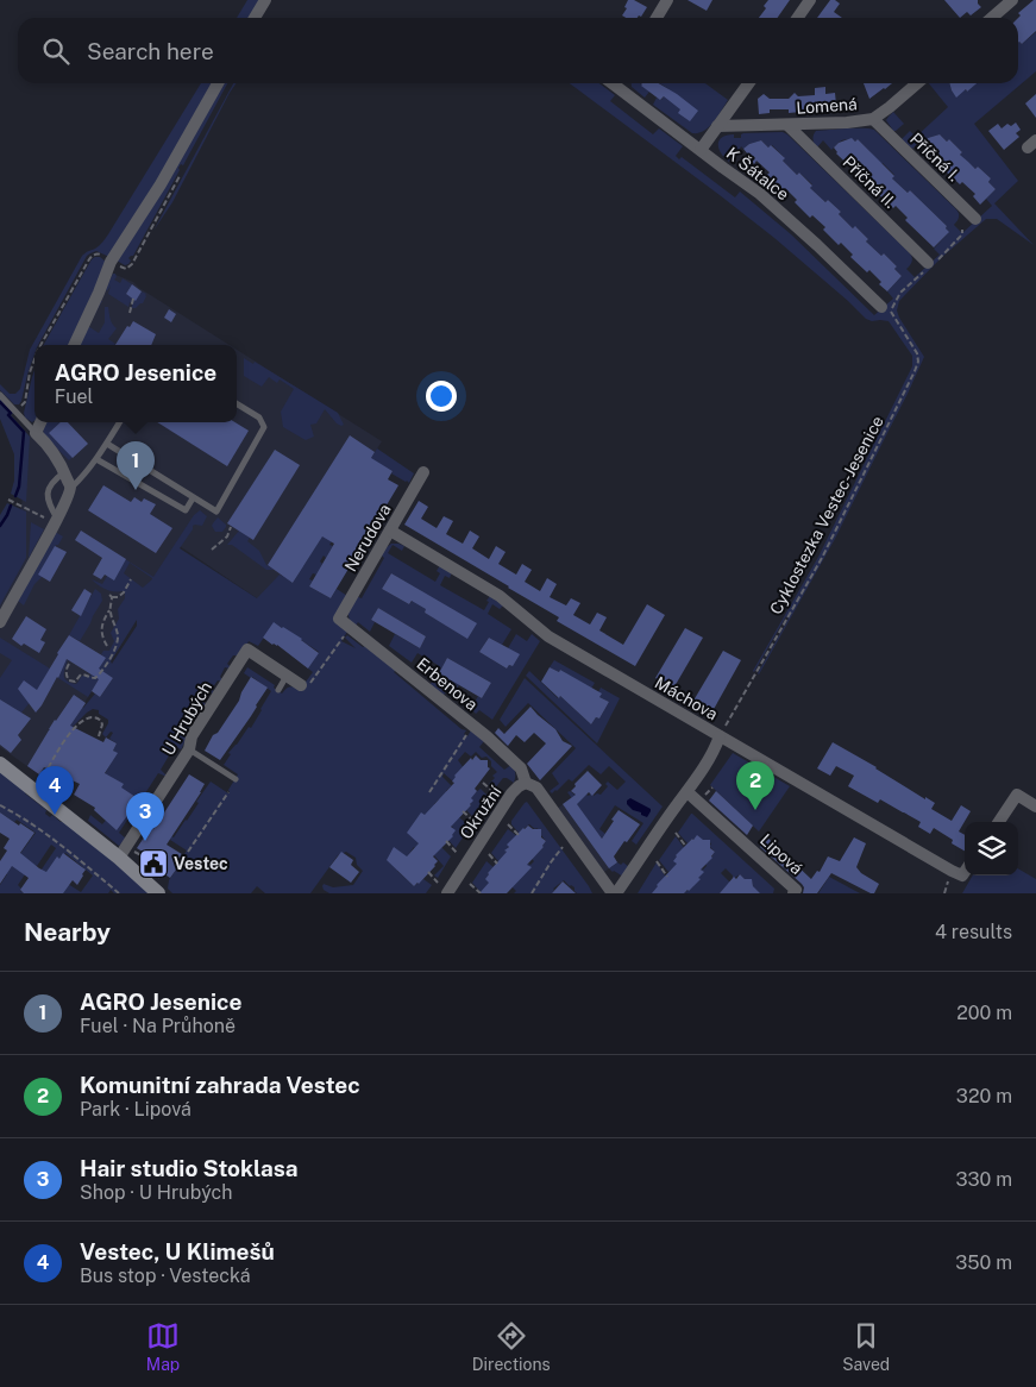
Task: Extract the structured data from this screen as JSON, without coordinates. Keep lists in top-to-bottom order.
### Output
{
  "streets": {
    "street": [
      "Lomená",
      "Příčná I.",
      "K Šátalce",
      "Příčná II.",
      "Nerudova",
      "Erbenova",
      "Máchova",
      "U Hrubých",
      "Okružní",
      "Lipová"
    ],
    "path": ["Cyklostezka Vestec-Jesenice"]
  },
  "crossings": [
    ["Lomená", "Příčná I."],
    ["Lomená", "Příčná II."],
    ["K Šátalce", "Cyklostezka Vestec-Jesenice"],
    ["Cyklostezka Vestec-Jesenice", "Máchova"],
    ["Nerudova", "Erbenova"],
    ["Nerudova", "Máchova"],
    ["Erbenova", "Okružní"]
  ],
  "places": {
    "public building": ["Vestec"]
  },
  "page": {
    "search": "Search here",
    "popup": ["AGRO Jesenice", "Fuel"],
    "pins": [
      "1",
      "2",
      "4",
      "3"
    ],
    "heading": ["Nearby", "4 results"],
    "list": [
      {
        "mark": "1",
        "name": "AGRO Jesenice",
        "note": "Fuel · Na Průhoně",
        "value": "200 m"
      },
      {
        "mark": "2",
        "name": "Komunitní zahrada Vestec",
        "note": "Park · Lipová",
        "value": "320 m"
      },
      {
        "mark": "3",
        "name": "Hair studio Stoklasa",
        "note": "Shop · U Hrubých",
        "value": "330 m"
      },
      {
        "mark": "4",
        "name": "Vestec, U Klimešů",
        "note": "Bus stop · Vestecká",
        "value": "350 m"
      }
    ],
    "nav": ["Map", "Directions", "Saved"]
  }
}
